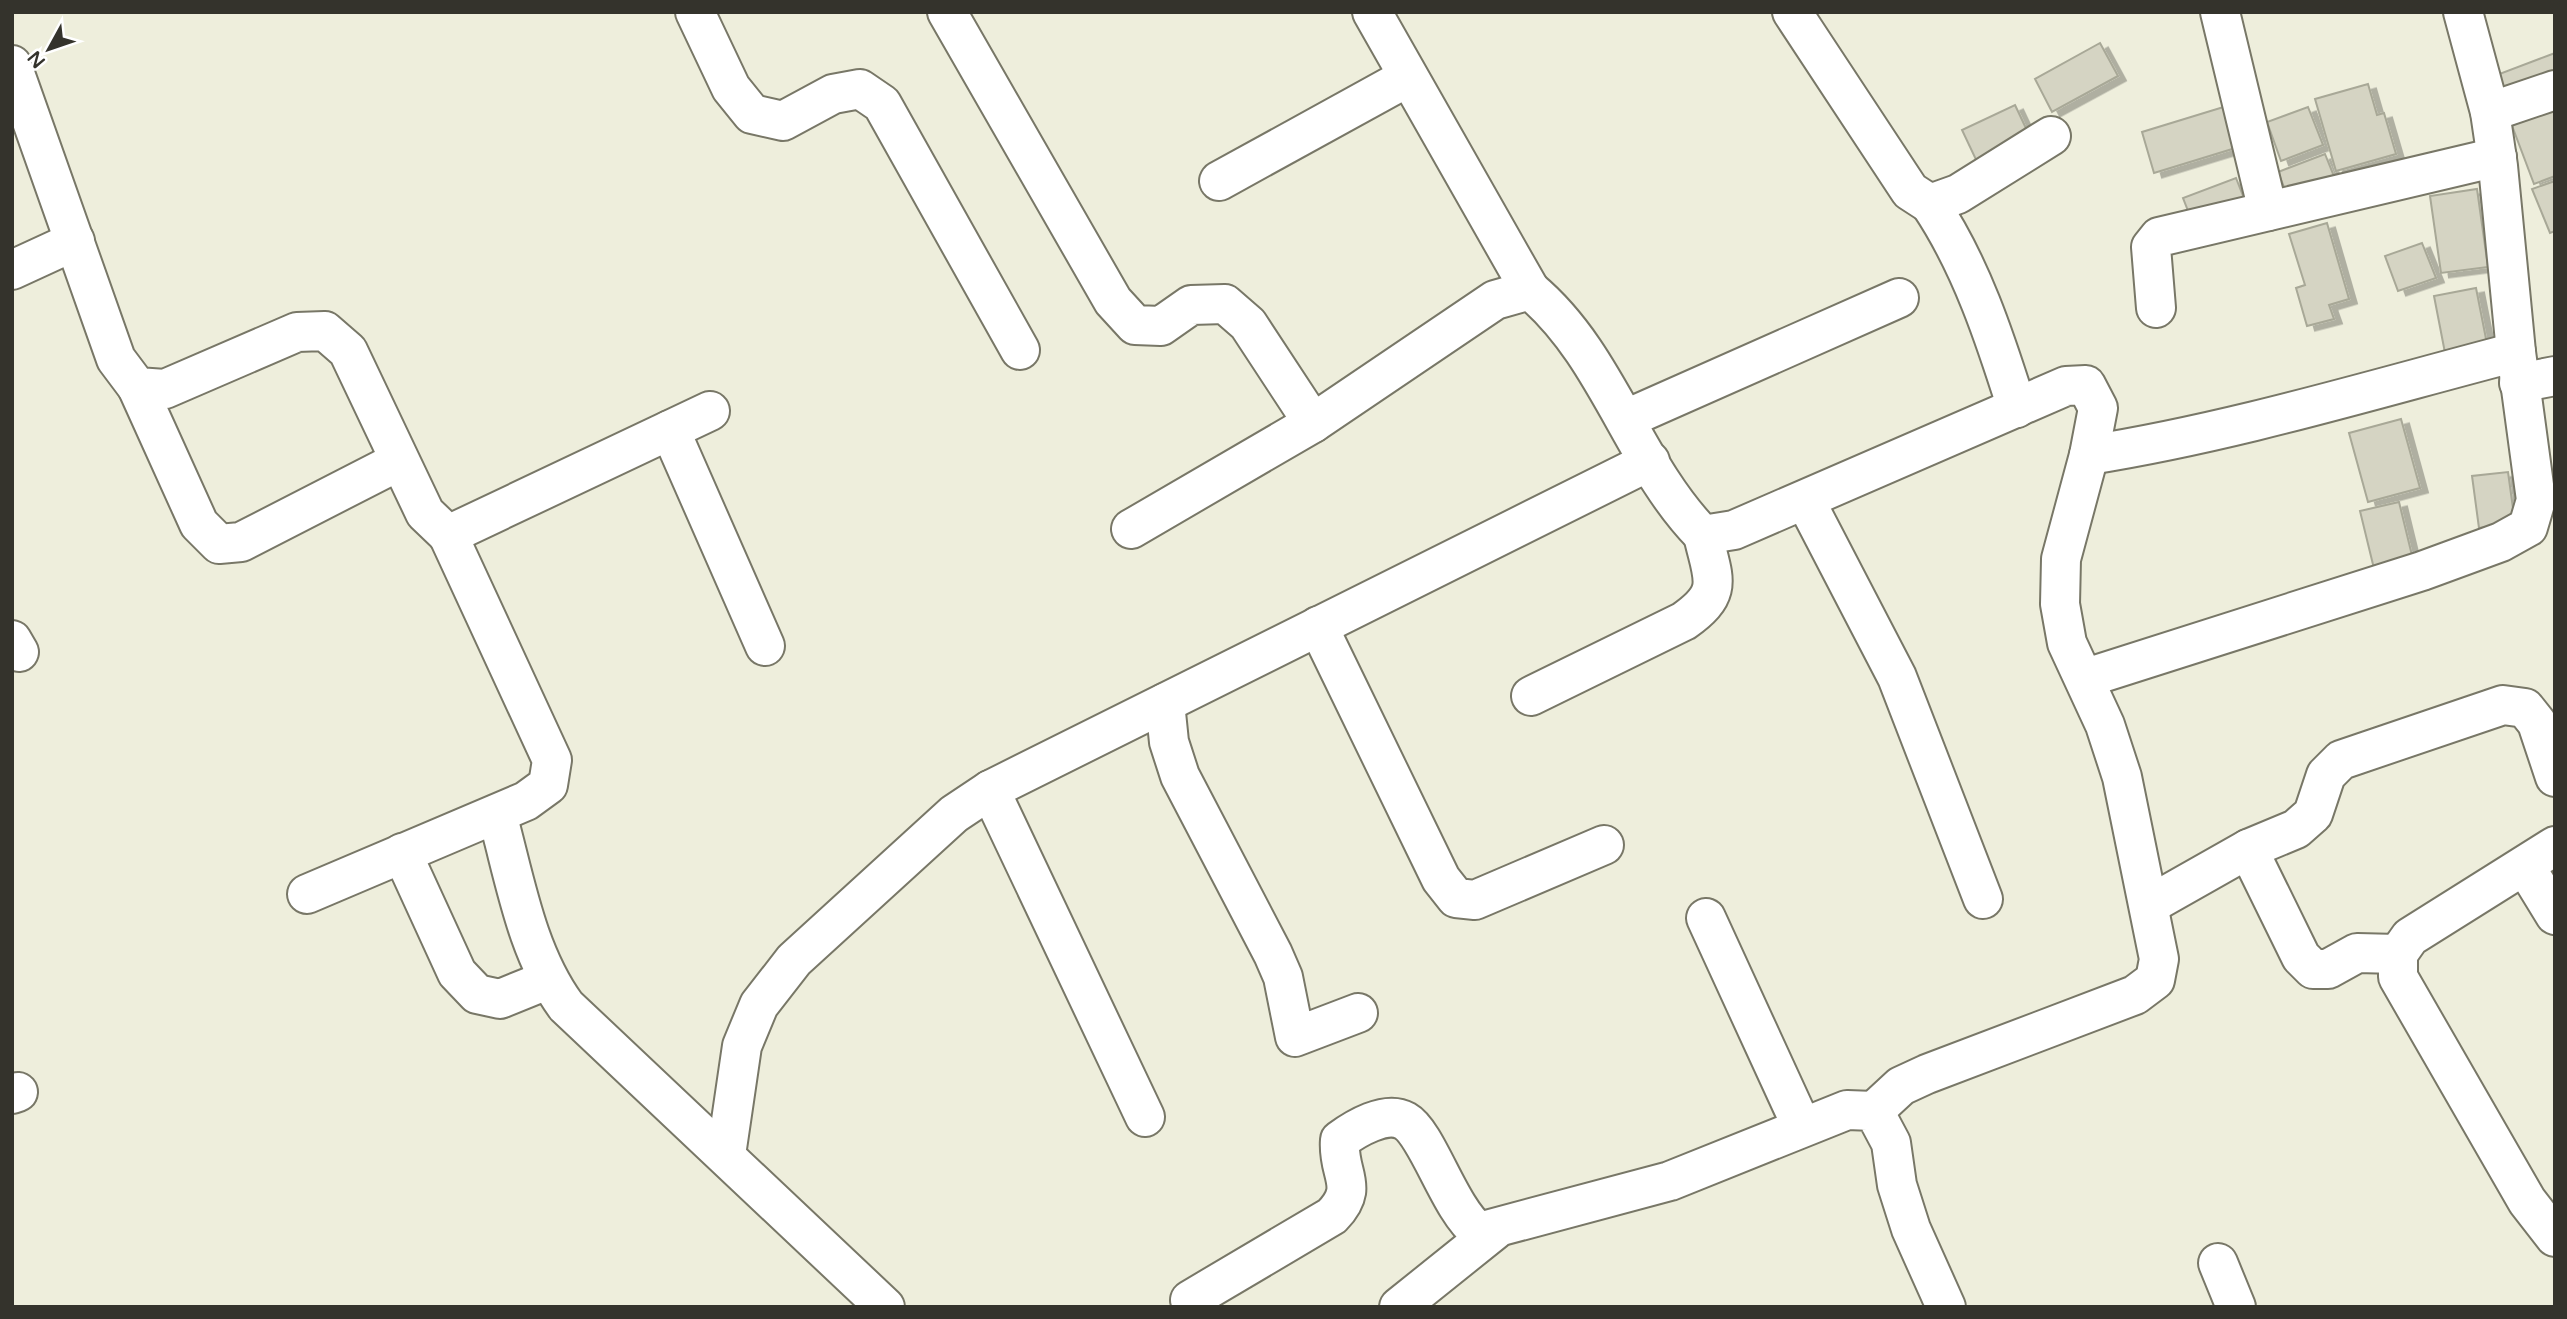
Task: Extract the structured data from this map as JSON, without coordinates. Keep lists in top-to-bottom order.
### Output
{
  "north": "bottom left"
}
